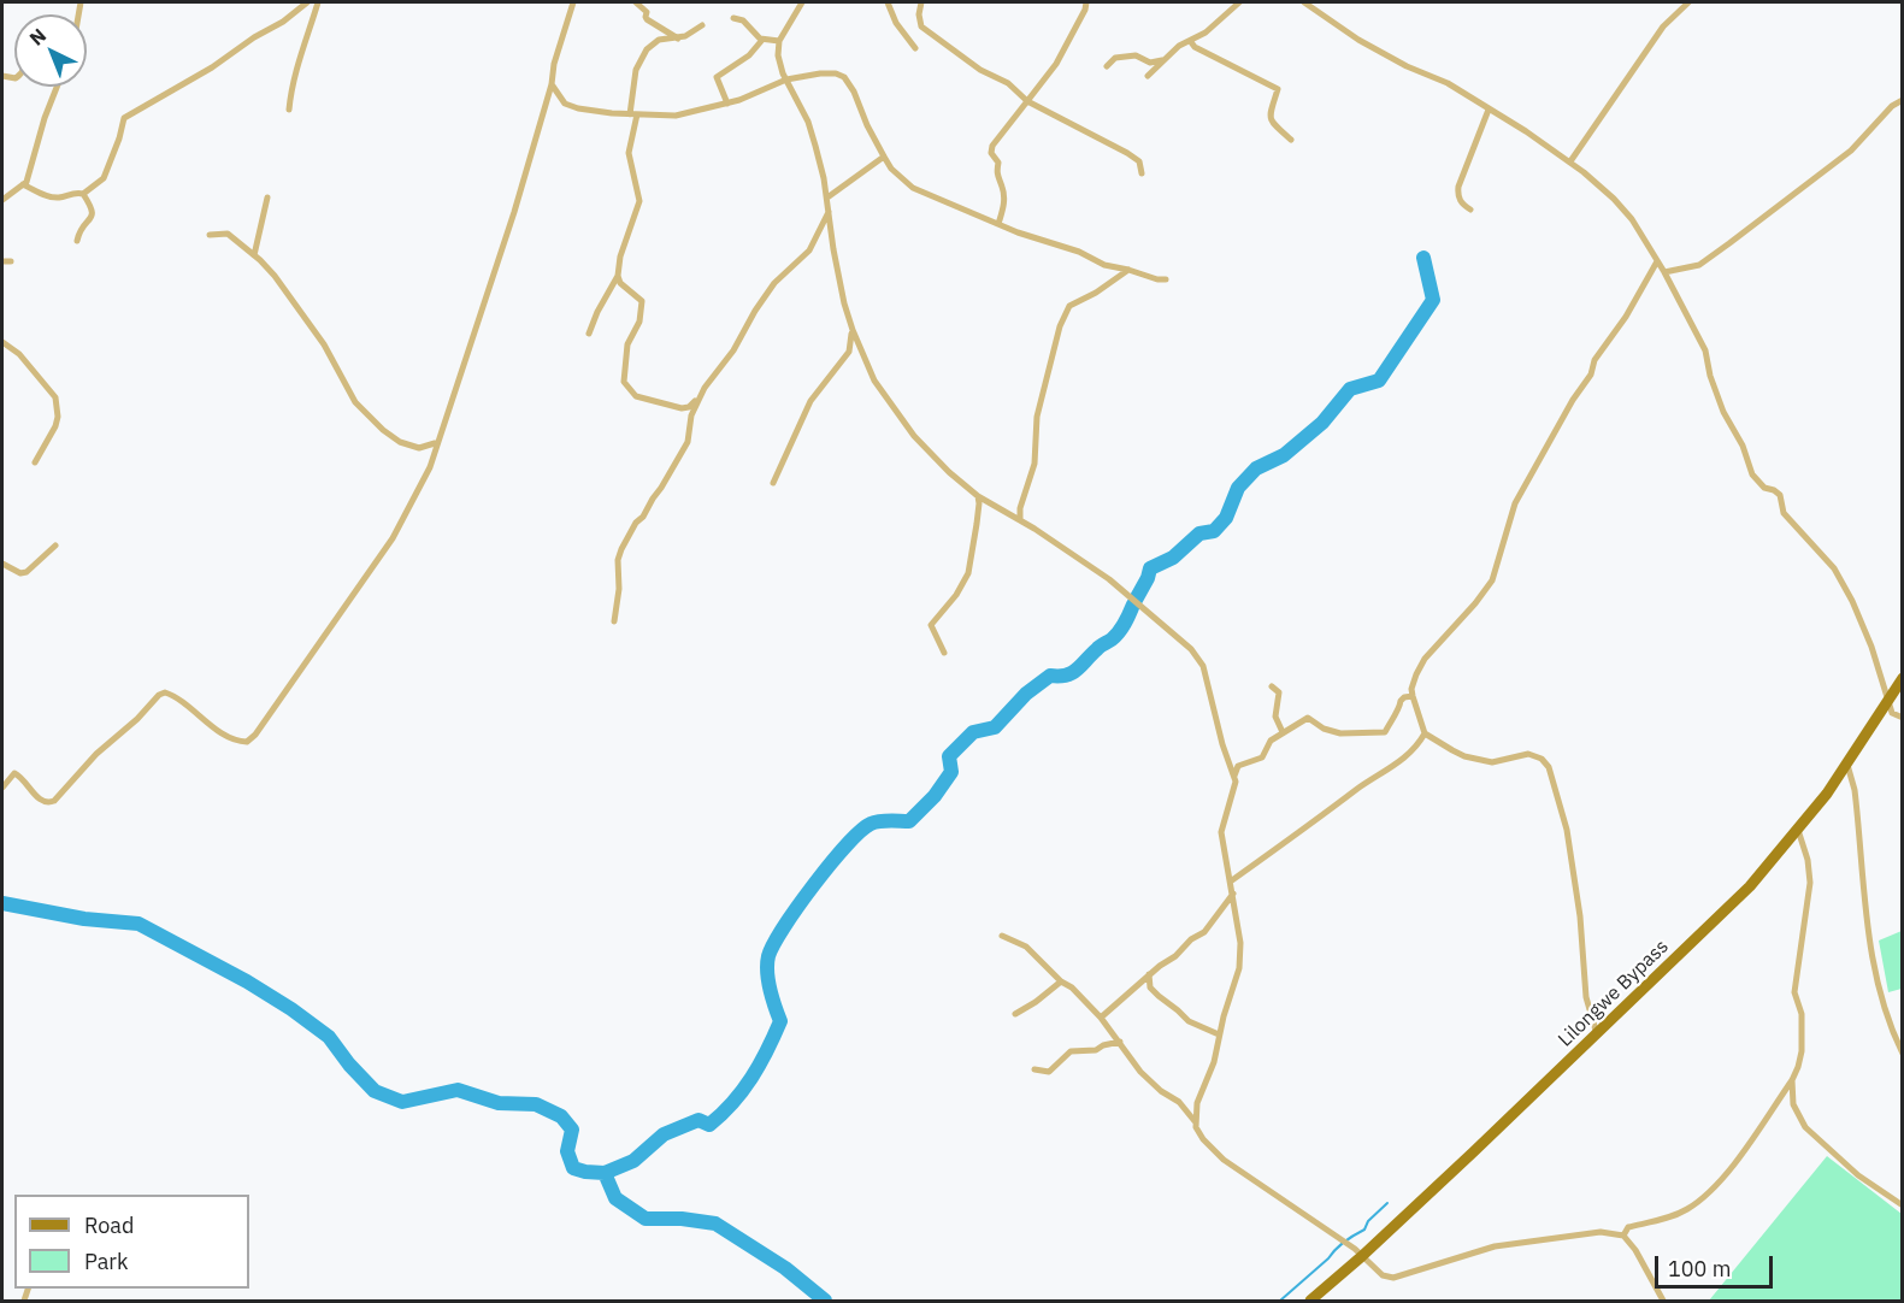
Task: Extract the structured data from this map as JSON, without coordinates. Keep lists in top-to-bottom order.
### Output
{
  "streets": {
    "main road": ["Lilongwe Bypass"]
  },
  "legend": ["Road", "Park"],
  "scale_bar": "100 m",
  "north": "top left"
}
